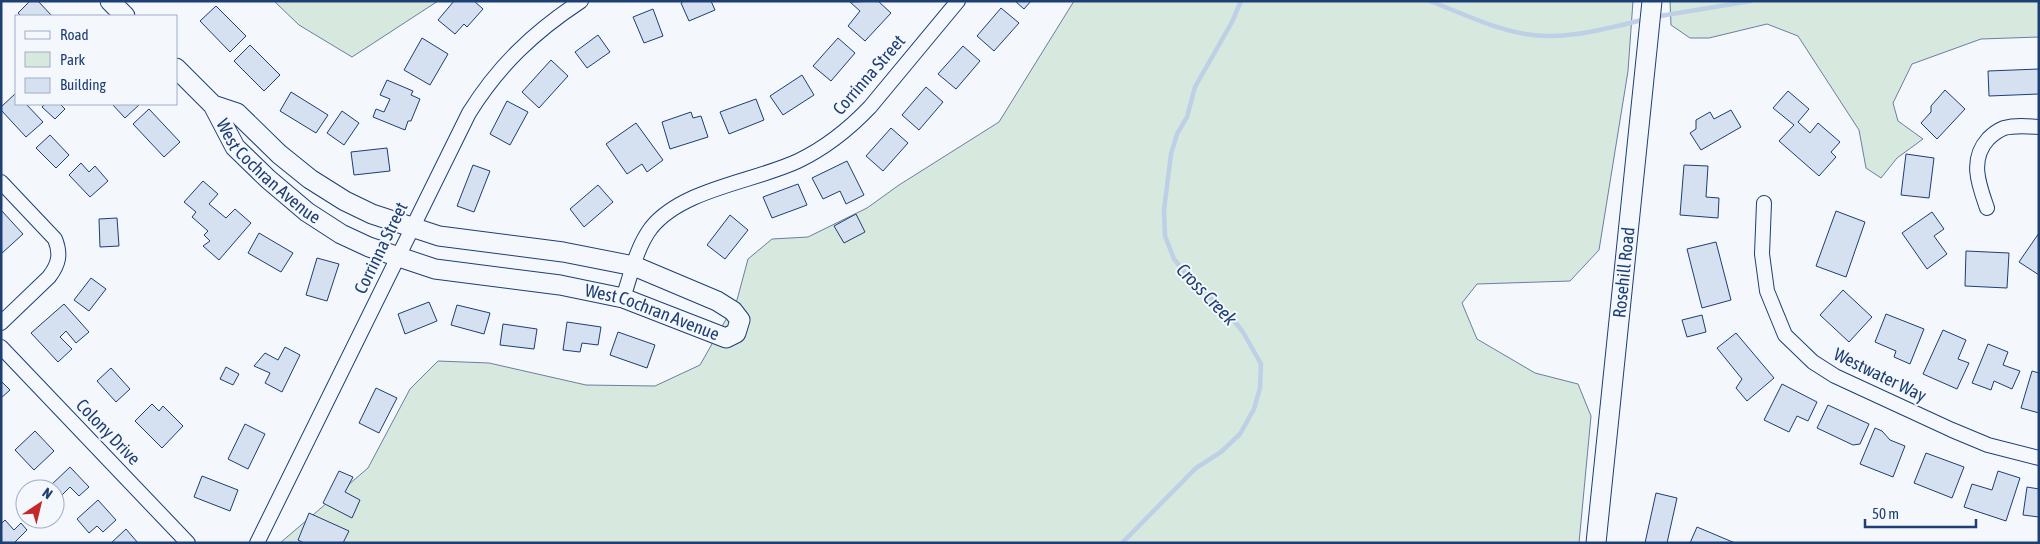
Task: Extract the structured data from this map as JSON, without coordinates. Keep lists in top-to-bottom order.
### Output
{
  "streets": {
    "street": [
      "Corrinna Street",
      "West Cochran Avenue",
      "Rosehill Road",
      "Westwater Way",
      "Colony Drive"
    ]
  },
  "crossings": [
    ["Corrinna Street", "West Cochran Avenue"]
  ],
  "water": ["Cross Creek"],
  "legend": ["Road", "Park", "Building"],
  "scale_bar": "50 m",
  "north": "top right"
}
